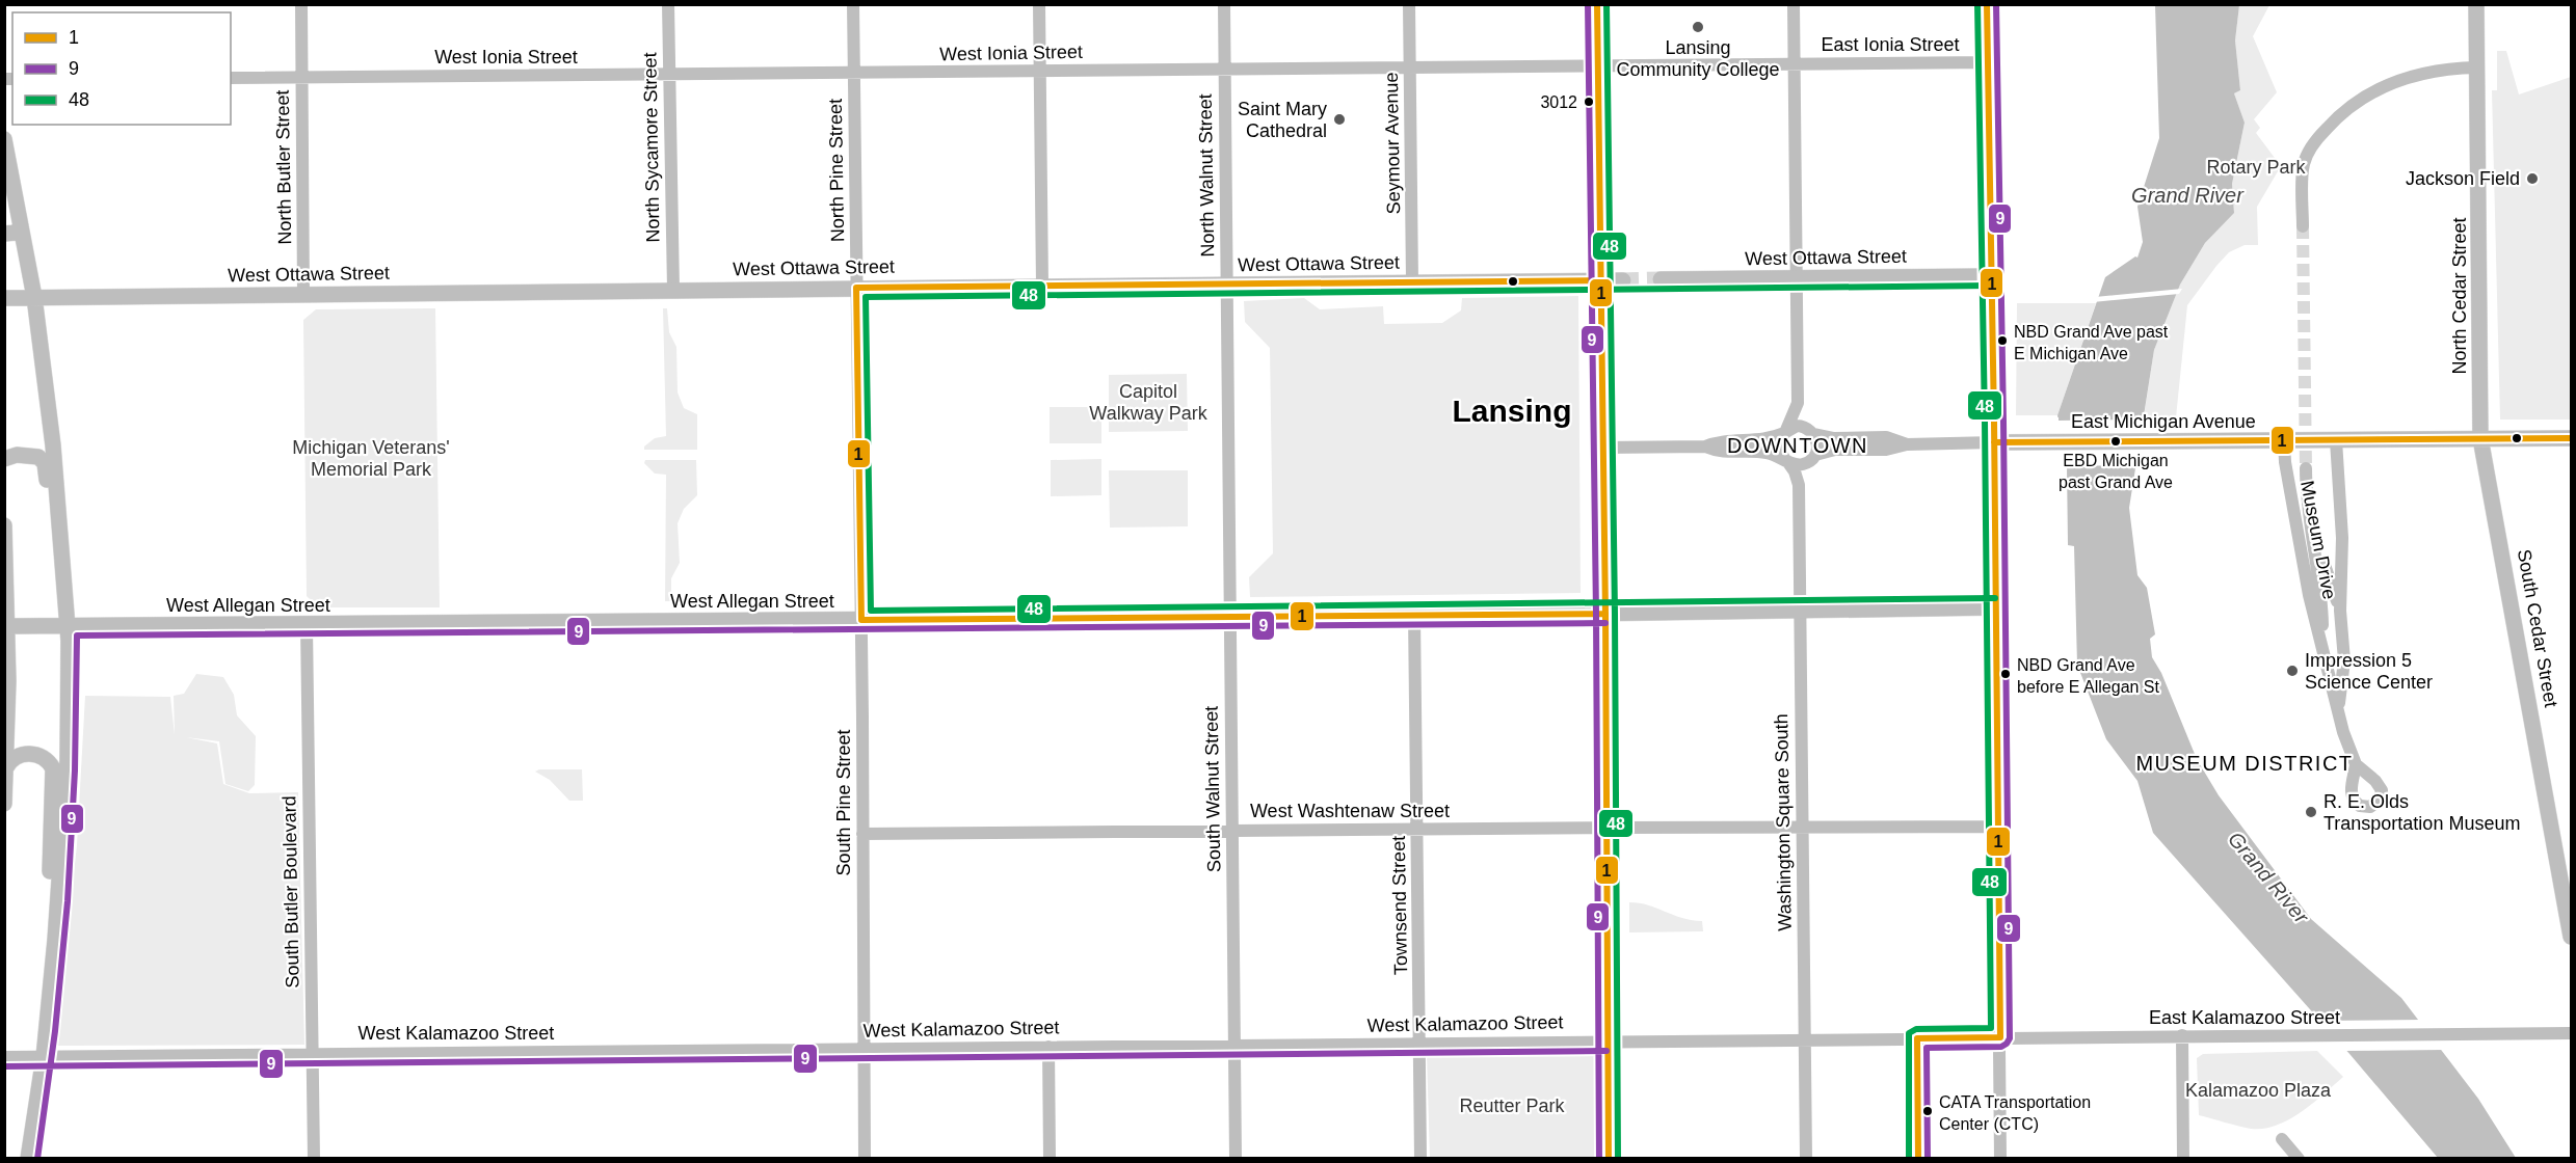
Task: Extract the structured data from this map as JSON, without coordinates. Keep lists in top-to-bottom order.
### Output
{
  "streets": {
    "main road": [
      "West Ottawa Street",
      "North Cedar Street",
      "East Michigan Avenue",
      "West Allegan Street",
      "South Cedar Street"
    ],
    "street": [
      "East Ionia Street",
      "West Ionia Street",
      "Seymour Avenue",
      "North Sycamore Street",
      "North Butler Street",
      "North Pine Street",
      "North Walnut Street",
      "Museum Drive",
      "South Walnut Street",
      "South Pine Street",
      "West Washtenaw Street",
      "Washington Square South",
      "South Butler Boulevard",
      "Townsend Street",
      "East Kalamazoo Street",
      "West Kalamazoo Street"
    ]
  },
  "crossings": [
    ["East Ionia Street", "West Ionia Street"],
    ["West Ionia Street", "Seymour Avenue"],
    ["West Ionia Street", "North Sycamore Street"],
    ["West Ionia Street", "North Butler Street"],
    ["West Ionia Street", "North Pine Street"],
    ["West Ionia Street", "North Walnut Street"],
    ["Seymour Avenue", "West Ottawa Street"],
    ["North Sycamore Street", "West Ottawa Street"],
    ["North Butler Street", "West Ottawa Street"],
    ["North Pine Street", "West Ottawa Street"],
    ["North Pine Street", "South Pine Street"],
    ["North Walnut Street", "West Ottawa Street"],
    ["North Walnut Street", "South Walnut Street"],
    ["North Cedar Street", "East Michigan Avenue"],
    ["North Cedar Street", "South Cedar Street"],
    ["East Michigan Avenue", "Museum Drive"],
    ["East Michigan Avenue", "South Cedar Street"],
    ["East Michigan Avenue", "Washington Square South"],
    ["West Allegan Street", "South Walnut Street"],
    ["West Allegan Street", "South Pine Street"],
    ["West Allegan Street", "Washington Square South"],
    ["West Allegan Street", "South Butler Boulevard"],
    ["West Allegan Street", "Townsend Street"],
    ["South Walnut Street", "West Washtenaw Street"],
    ["South Walnut Street", "West Kalamazoo Street"],
    ["South Pine Street", "West Washtenaw Street"],
    ["South Pine Street", "West Kalamazoo Street"],
    ["West Washtenaw Street", "Washington Square South"],
    ["West Washtenaw Street", "Townsend Street"],
    ["Washington Square South", "West Kalamazoo Street"],
    ["South Butler Boulevard", "West Kalamazoo Street"],
    ["Townsend Street", "West Kalamazoo Street"],
    ["East Kalamazoo Street", "West Kalamazoo Street"]
  ],
  "districts": ["Lansing", "DOWNTOWN", "MUSEUM DISTRICT"],
  "water": ["Grand River"],
  "parks": [
    "Rotary Park",
    "Capitol Walkway Park",
    "Michigan Veterans' Memorial Park",
    "Kalamazoo Plaza",
    "Reutter Park"
  ],
  "places": [
    "Lansing Community College",
    "3012",
    "Saint Mary Cathedral",
    "Jackson Field",
    "NBD Grand Ave past E Michigan Ave",
    "EBD Michigan past Grand Ave",
    "Impression 5 Science Center",
    "NBD Grand Ave before E Allegan St",
    "R. E. Olds Transportation Museum",
    "CATA Transportation Center (CTC)"
  ],
  "lines": ["transit line 1", "transit line 9", "transit line 48"],
  "legend": ["1", "9", "48"]
}
